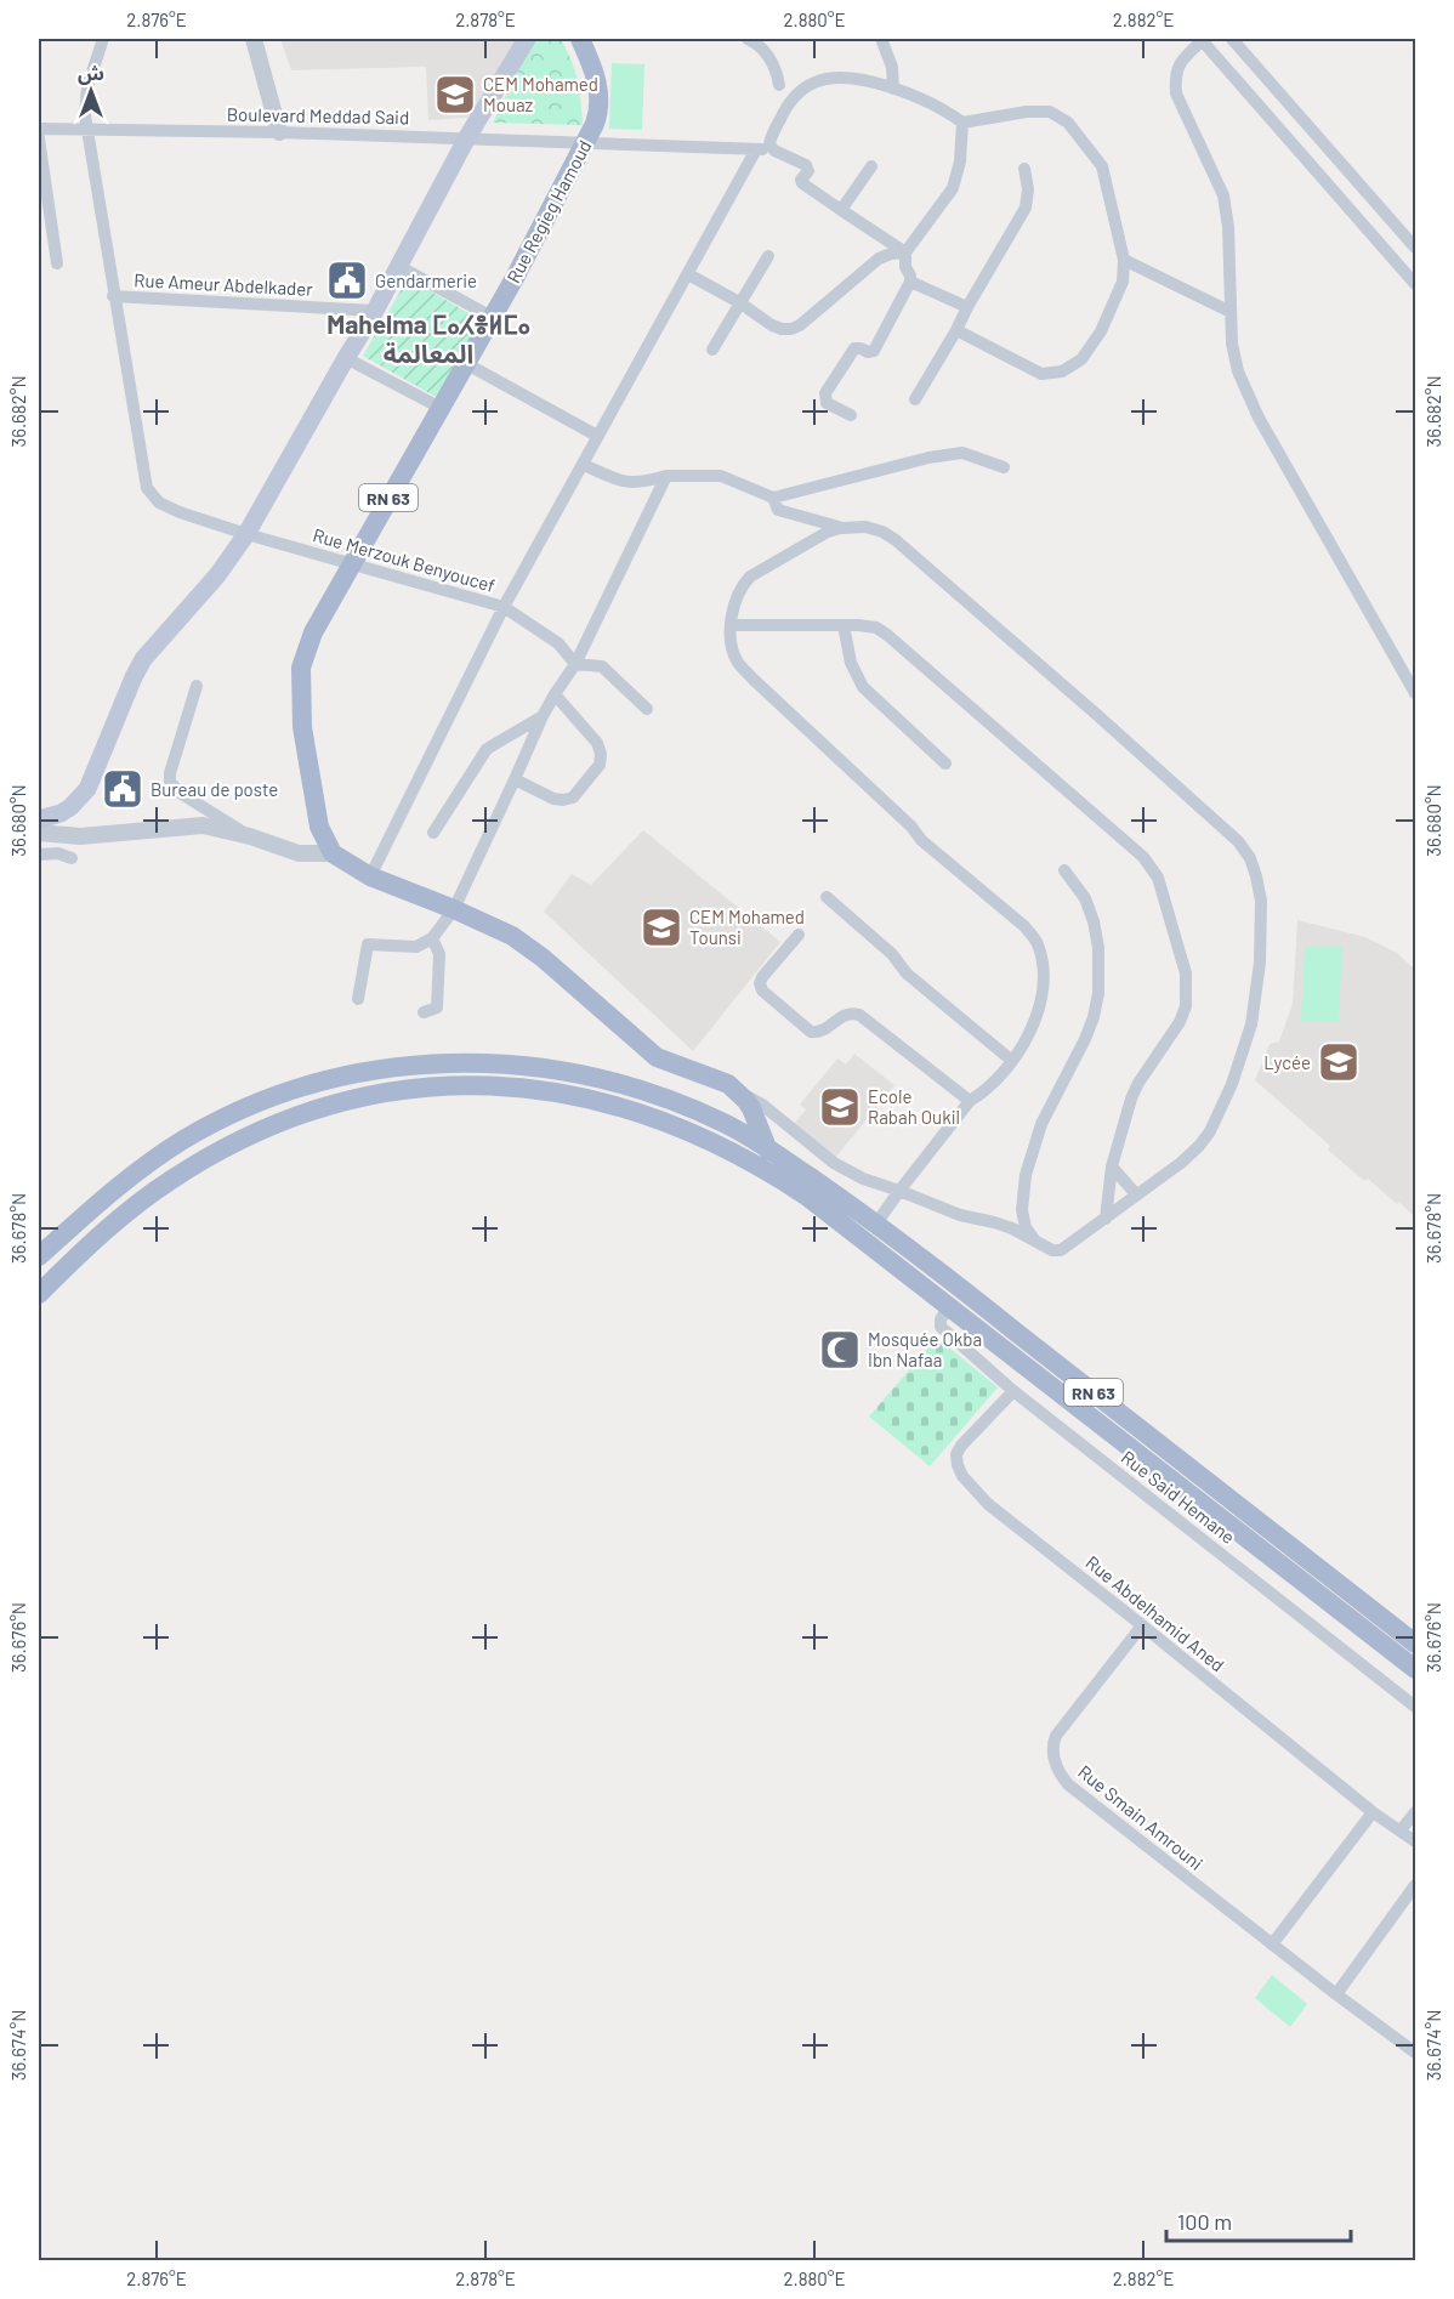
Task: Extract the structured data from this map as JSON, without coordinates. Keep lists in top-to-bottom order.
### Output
{
  "streets": {
    "main road": ["Rue Regieg Hamoud", "RN 63"],
    "street": [
      "Boulevard Meddad Said",
      "Rue Ameur Abdelkader",
      "Rue Merzouk Benyoucef",
      "Rue Said Hemane",
      "Rue Abdelhamid Aned",
      "Rue Smain Amrouni"
    ]
  },
  "crossings": [
    ["Boulevard Meddad Said", "Rue Regieg Hamoud"],
    ["Boulevard Meddad Said", "Rue Merzouk Benyoucef"],
    ["Rue Regieg Hamoud", "Rue Merzouk Benyoucef"],
    ["Rue Ameur Abdelkader", "Rue Merzouk Benyoucef"],
    ["Rue Said Hemane", "Rue Abdelhamid Aned"],
    ["Rue Abdelhamid Aned", "Rue Smain Amrouni"]
  ],
  "districts": ["Mahelma ⵎⴰⵃⴻⵍⵎⴰ المعالمة"],
  "places": {
    "school or university": [
      "CEM Mohamed Mouaz",
      "CEM Mohamed Tounsi",
      "Lycée",
      "Ecole Rabah Oukil"
    ],
    "public building": ["Gendarmerie", "Bureau de poste"],
    "mosque": ["Mosquée Okba Ibn Nafaa"]
  },
  "scale_bar": "100 m",
  "north": "top",
  "coordinates": [
    "2.876°E",
    "2.878°E",
    "2.880°E",
    "2.882°E",
    "36.682°N",
    "36.680°N",
    "36.678°N",
    "36.676°N",
    "36.674°N"
  ]
}
